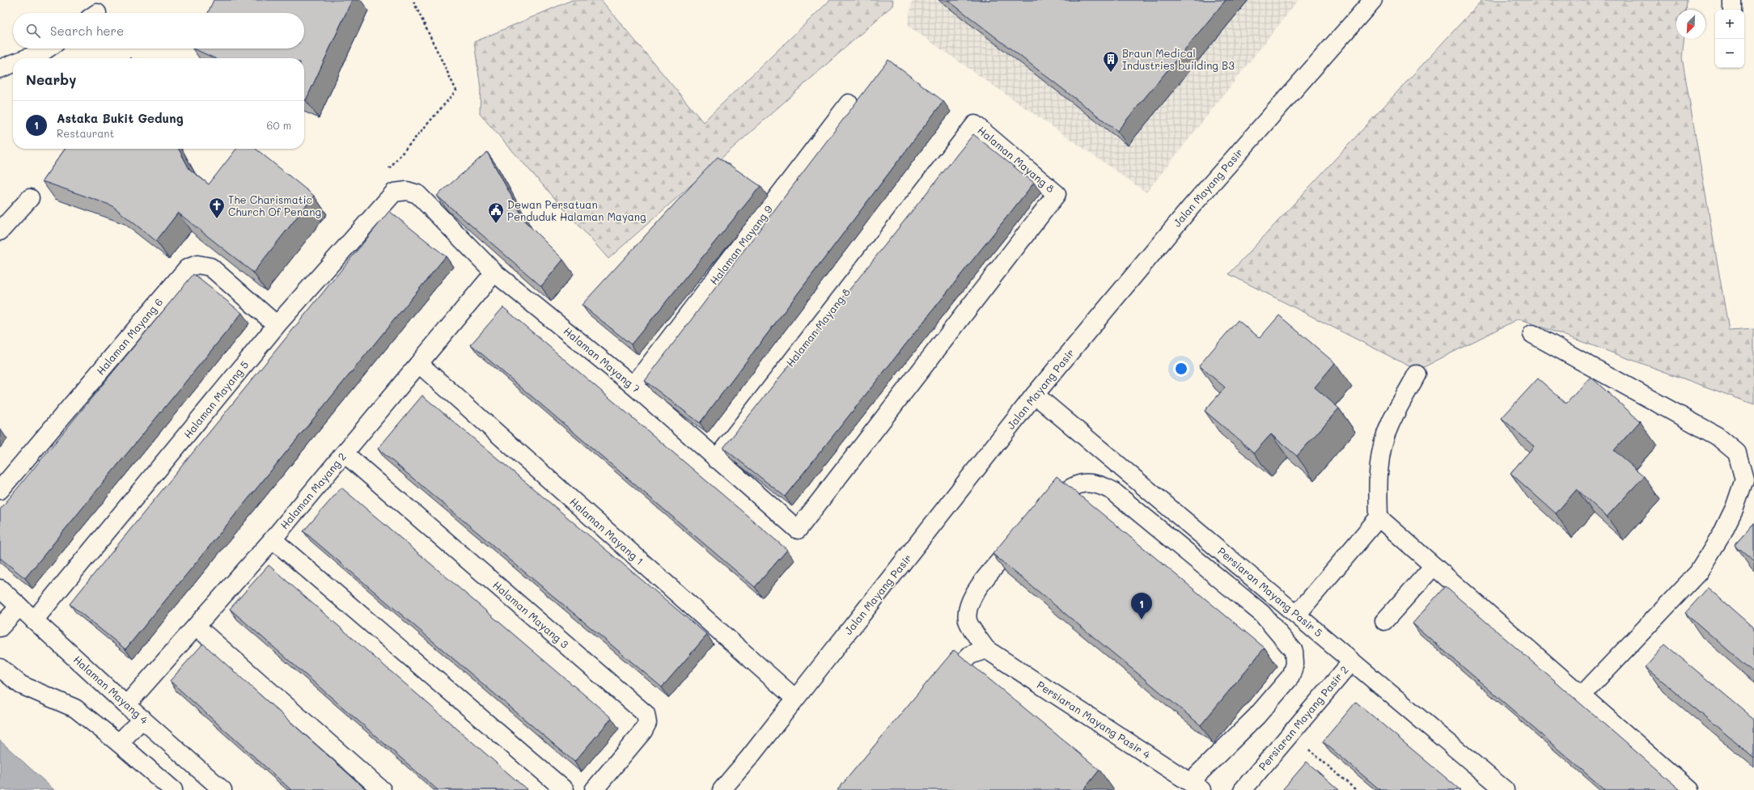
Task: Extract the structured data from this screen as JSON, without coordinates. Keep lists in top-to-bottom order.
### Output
{
  "streets": {
    "street": [
      "Halaman Mayang 8",
      "Jalan Mayang Pasir",
      "Halaman Mayang 9",
      "Halaman Mayang 6",
      "Halaman Mayang 7",
      "Halaman Mayang 5",
      "Halaman Mayang 2",
      "Halaman Mayang 1",
      "Persiaran Mayang Pasir 5",
      "Halaman Mayang 3",
      "Halaman Mayang 4",
      "Persiaran Mayang Pasir 2",
      "Persiaran Mayang Pasir 4"
    ]
  },
  "crossings": [
    ["Halaman Mayang 8", "Halaman Mayang 7"],
    ["Jalan Mayang Pasir", "Halaman Mayang 1"],
    ["Jalan Mayang Pasir", "Persiaran Mayang Pasir 5"],
    ["Halaman Mayang 9", "Halaman Mayang 7"],
    ["Halaman Mayang 6", "Halaman Mayang 5"],
    ["Halaman Mayang 7", "Halaman Mayang 5"],
    ["Halaman Mayang 7", "Halaman Mayang 2"],
    ["Halaman Mayang 5", "Halaman Mayang 4"],
    ["Halaman Mayang 2", "Halaman Mayang 1"],
    ["Halaman Mayang 2", "Halaman Mayang 3"],
    ["Halaman Mayang 2", "Halaman Mayang 4"],
    ["Persiaran Mayang Pasir 5", "Persiaran Mayang Pasir 2"]
  ],
  "places": {
    "building": ["Braun Medical Industries building B3"],
    "church": ["The Charismatic Church Of Penang"],
    "public building": ["Dewan Persatuan Penduduk Halaman Mayang"]
  },
  "north": "bottom left",
  "page": {
    "map_buttons": ["+", "−"],
    "search": "Search here",
    "heading": "Nearby",
    "list": [
      {
        "mark": "1",
        "name": "Astaka Bukit Gedung",
        "note": "Restaurant",
        "value": "60 m"
      }
    ],
    "pins": "1"
  }
}
